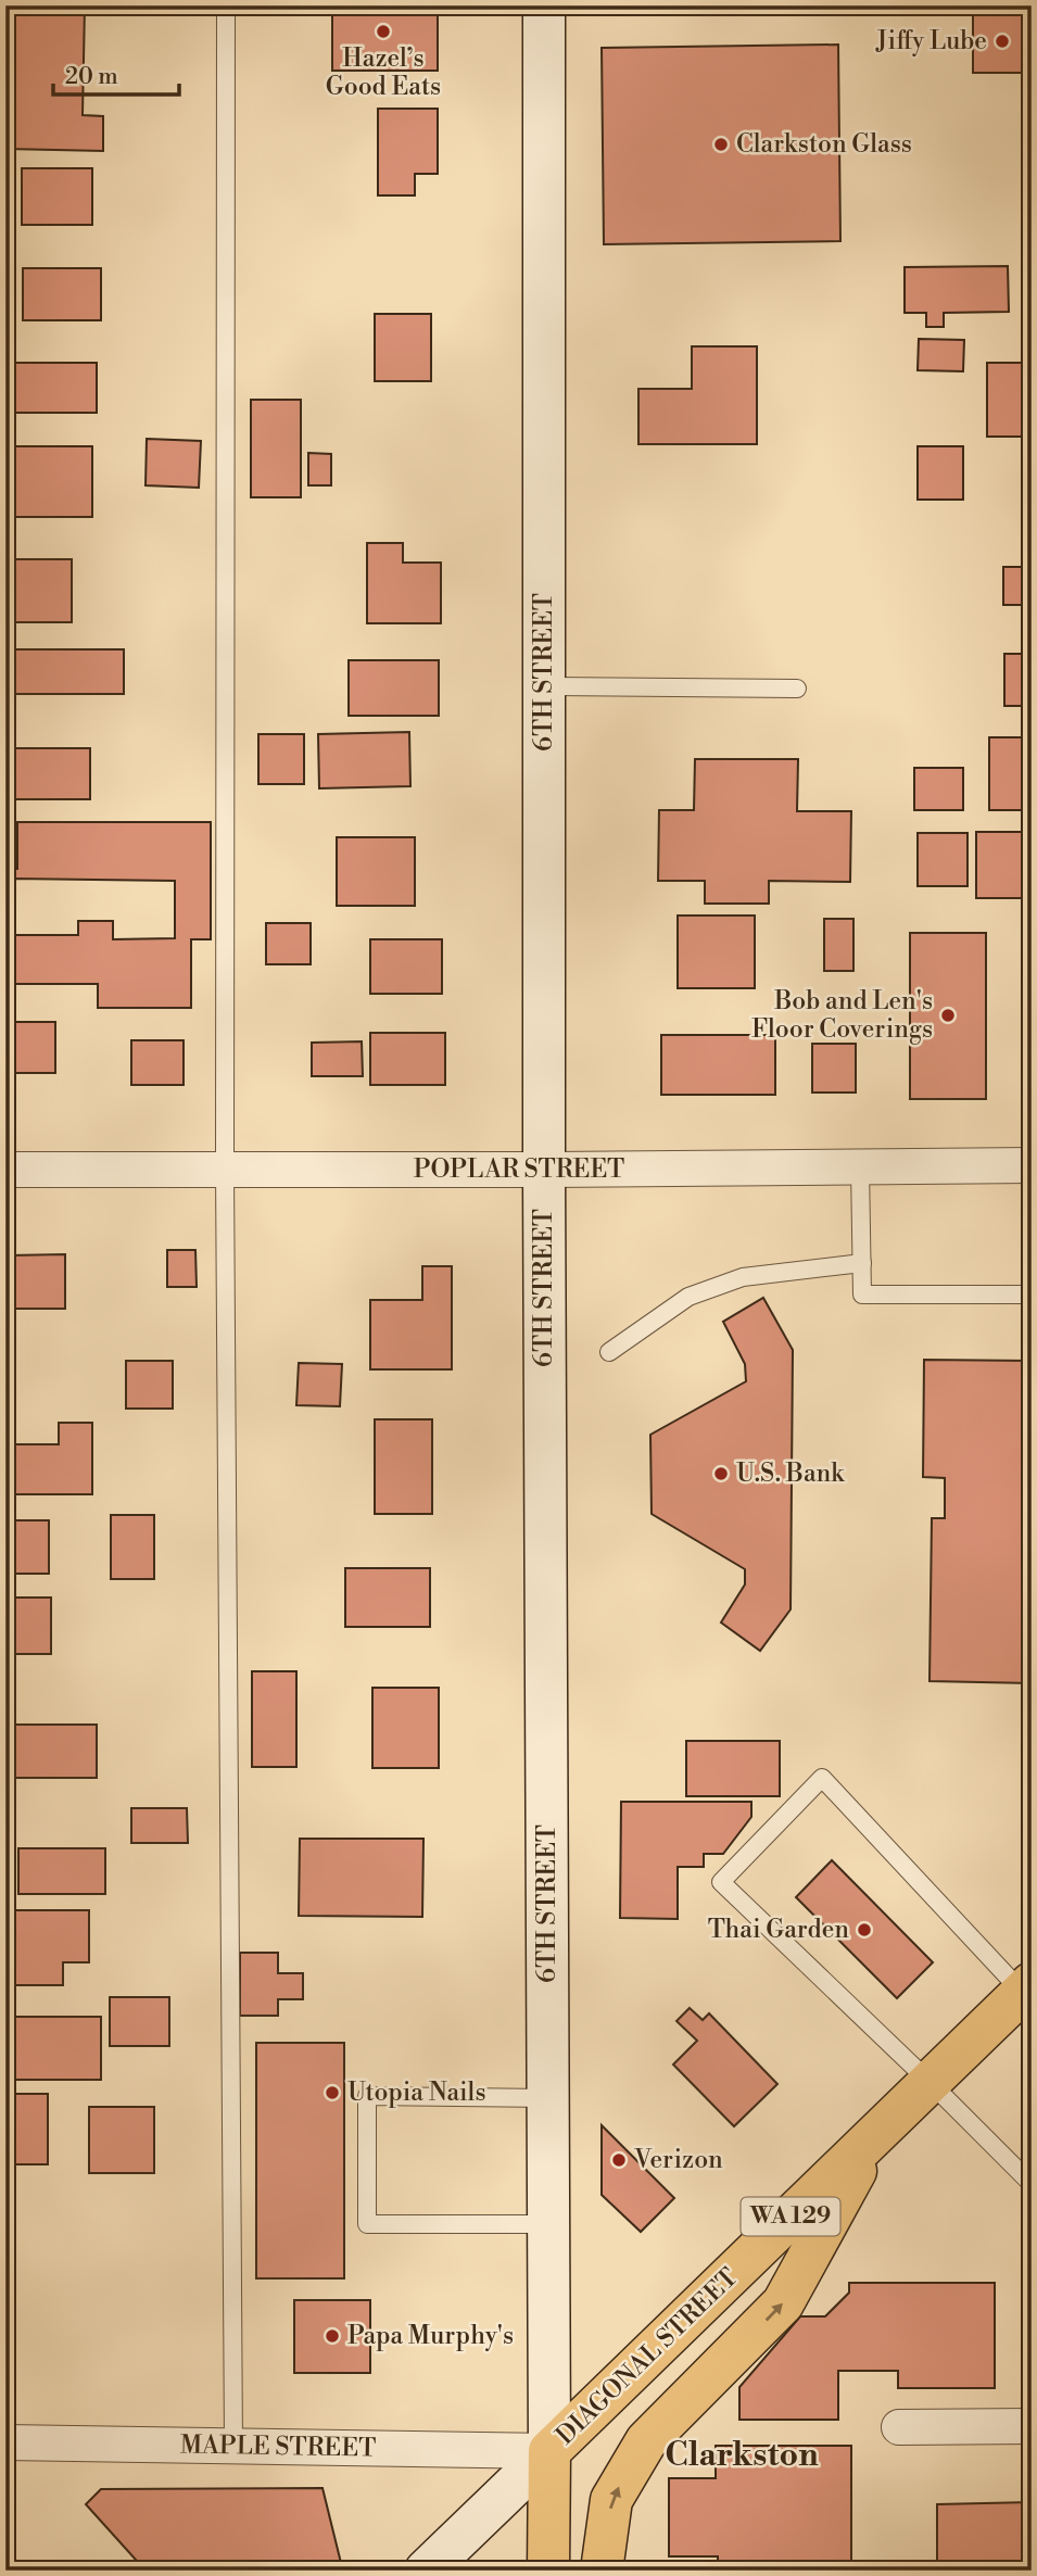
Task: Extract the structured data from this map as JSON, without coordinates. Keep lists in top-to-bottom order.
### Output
{
  "streets": {
    "main road": ["6TH STREET", "WA 129", "DIAGONAL STREET"],
    "street": ["POPLAR STREET", "MAPLE STREET"]
  },
  "crossings": [
    ["6TH STREET", "POPLAR STREET"],
    ["6TH STREET", "DIAGONAL STREET"],
    ["6TH STREET", "MAPLE STREET"],
    ["WA 129", "DIAGONAL STREET"],
    ["DIAGONAL STREET", "MAPLE STREET"]
  ],
  "districts": ["Clarkston"],
  "places": [
    "Hazel’s Good Eats",
    "Jiffy Lube",
    "Clarkston Glass",
    "Bob and Len's Floor Coverings",
    "U.S. Bank",
    "Thai Garden",
    "Utopia Nails",
    "Verizon",
    "Papa Murphy's"
  ],
  "scale_bar": "20 m"
}
